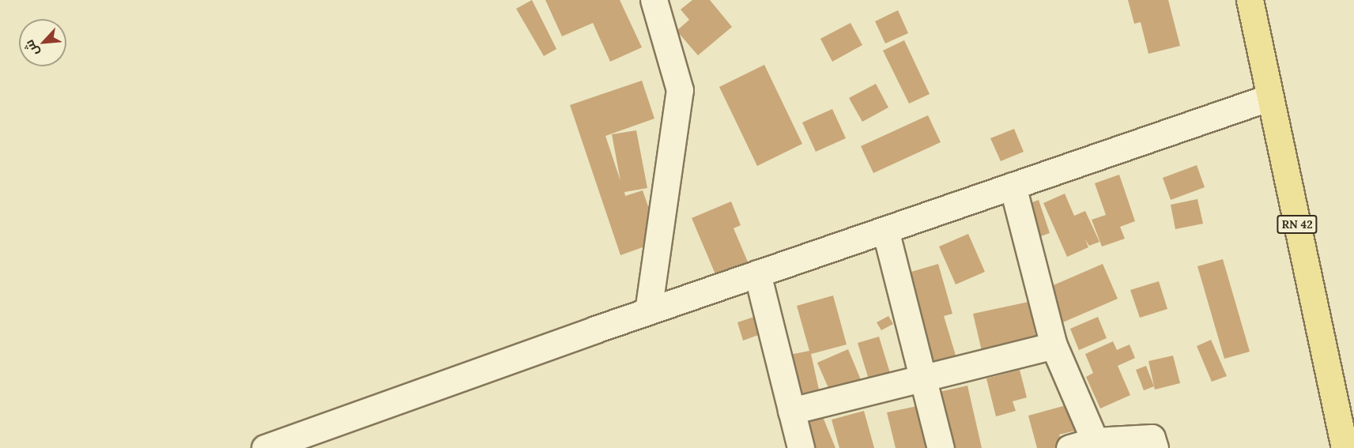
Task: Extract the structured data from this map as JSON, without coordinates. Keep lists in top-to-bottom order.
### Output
{
  "streets": {
    "main road": ["RN 42"]
  },
  "north": "bottom left"
}
